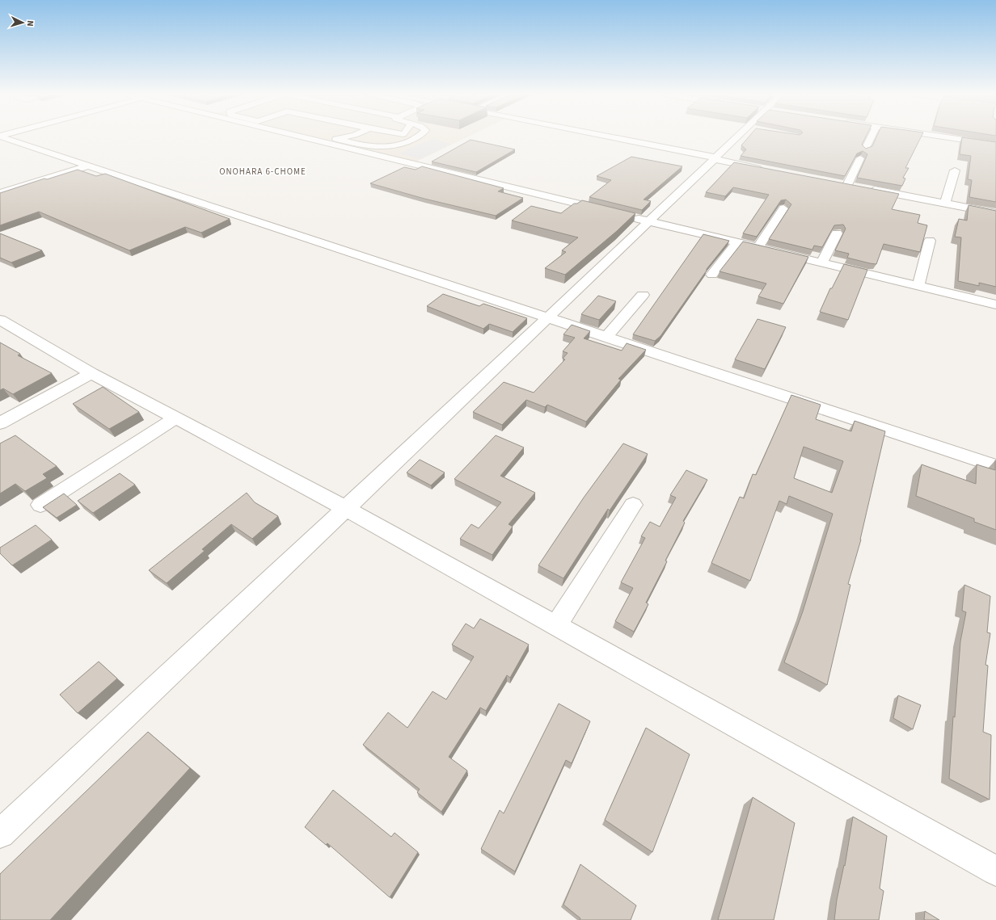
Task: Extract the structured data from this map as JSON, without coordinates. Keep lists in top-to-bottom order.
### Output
{
  "districts": ["ONOHARA 6-CHOME"],
  "north": "right"
}
